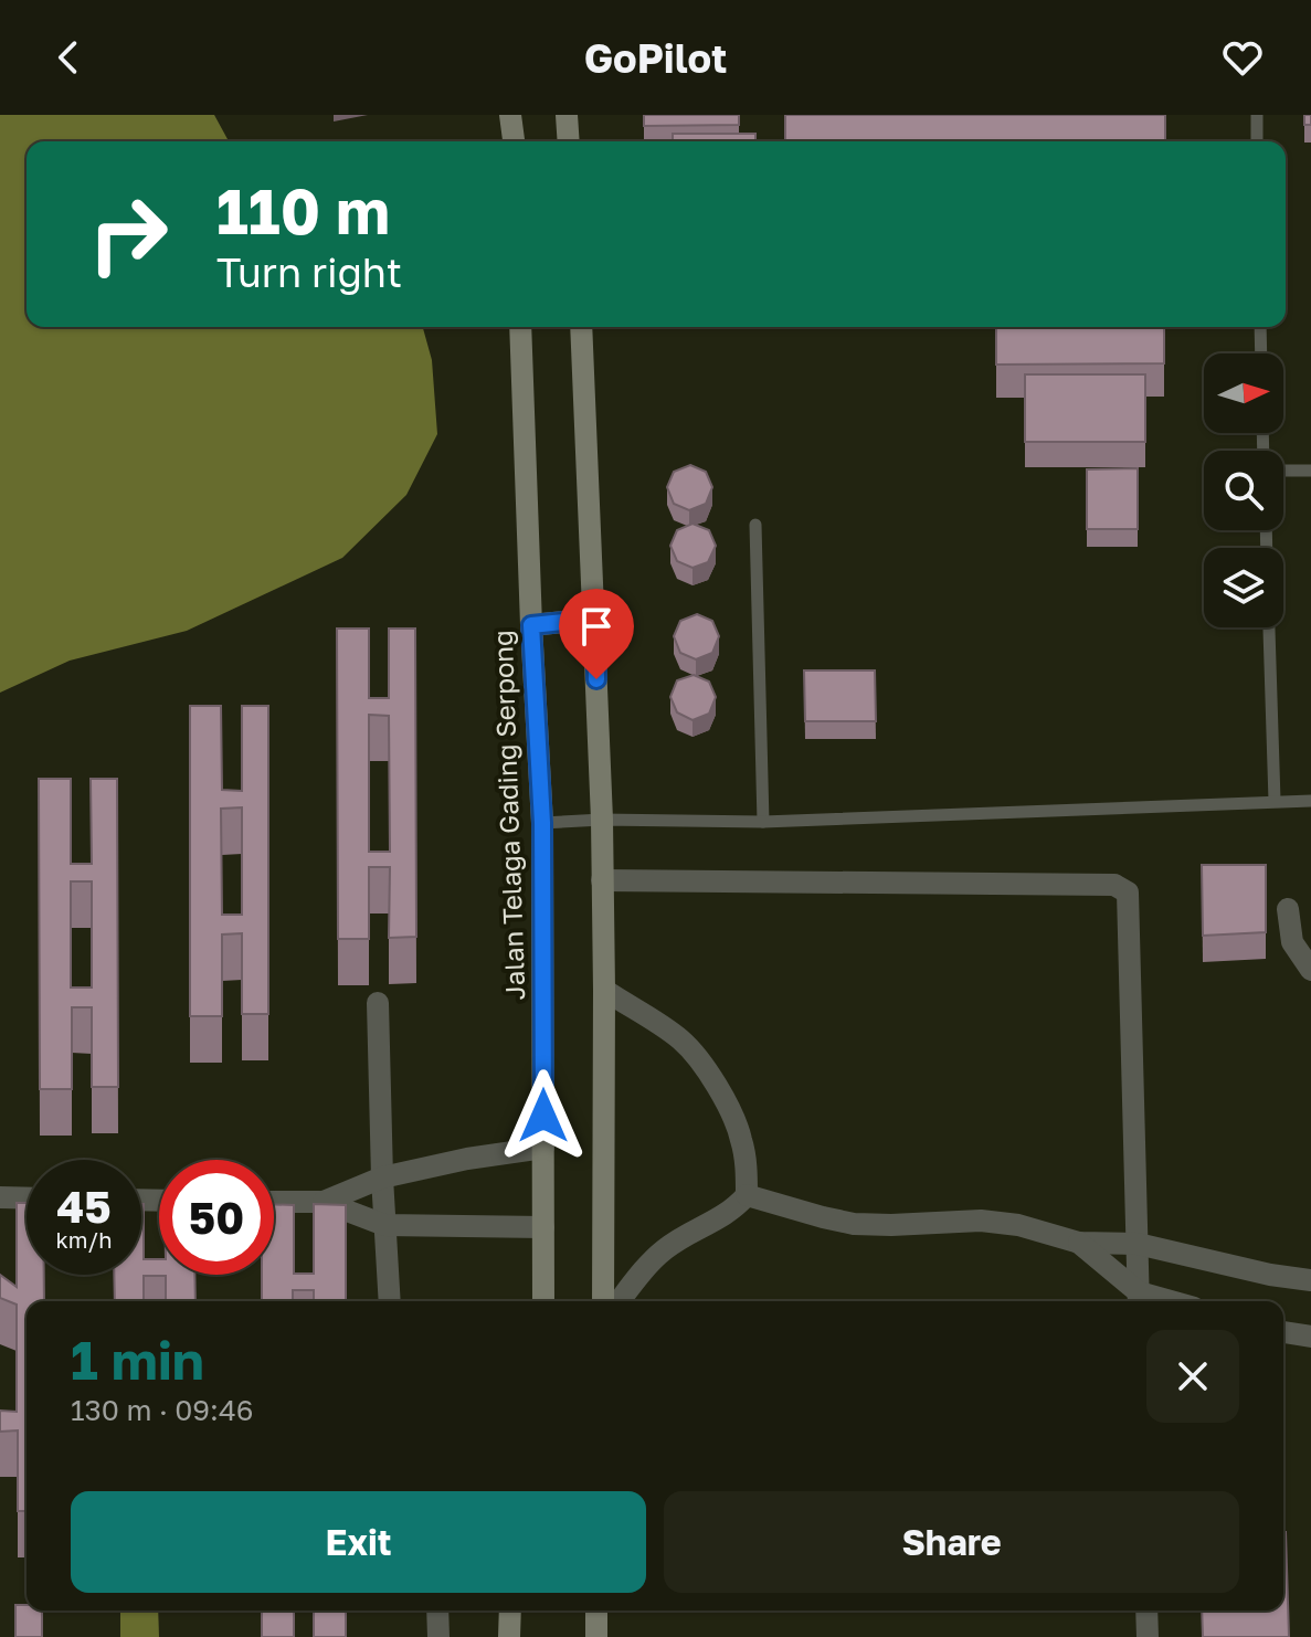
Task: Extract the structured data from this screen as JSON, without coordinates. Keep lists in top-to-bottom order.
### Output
{
  "streets": {
    "main road": ["Jalan Telaga Gading Serpong"]
  },
  "north": "right",
  "page": {
    "header": "GoPilot",
    "turn": ["110 m", "Turn right"],
    "speed": "45 km/h",
    "limit": "50",
    "heading": ["1 min", "130 m · 09:46"],
    "buttons": ["Exit", "Share"]
  }
}
